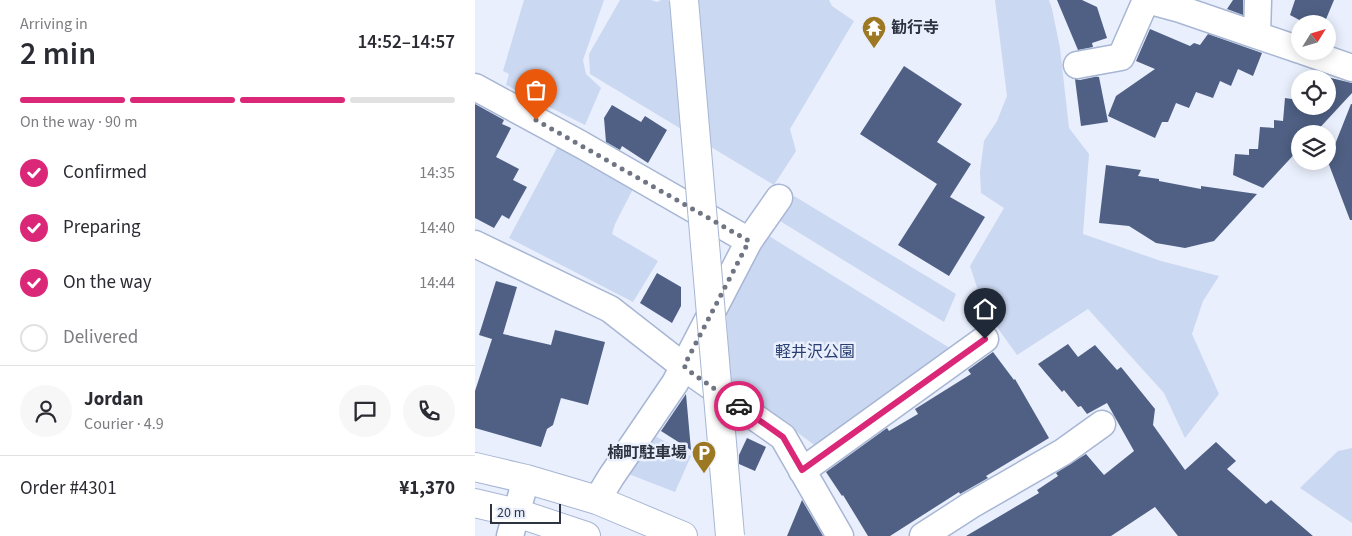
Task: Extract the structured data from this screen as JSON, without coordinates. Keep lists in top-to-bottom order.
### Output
{
  "parks": ["軽井沢公園"],
  "places": {
    "temple": ["勧行寺"],
    "parking": ["楠町駐車場"]
  },
  "scale_bar": "20 m",
  "north": "top right",
  "page": {
    "heading": ["2 min", "Arriving in", "14:52–14:57"],
    "panel": [
      "Jordan",
      "Courier · 4.9",
      "Order #4301",
      "¥1,370"
    ],
    "bar": "On the way · 90 m",
    "list": [
      ["Confirmed", "14:35"],
      ["Preparing", "14:40"],
      ["On the way", "14:44"],
      "Delivered"
    ],
    "scale": "20 m"
  }
}
